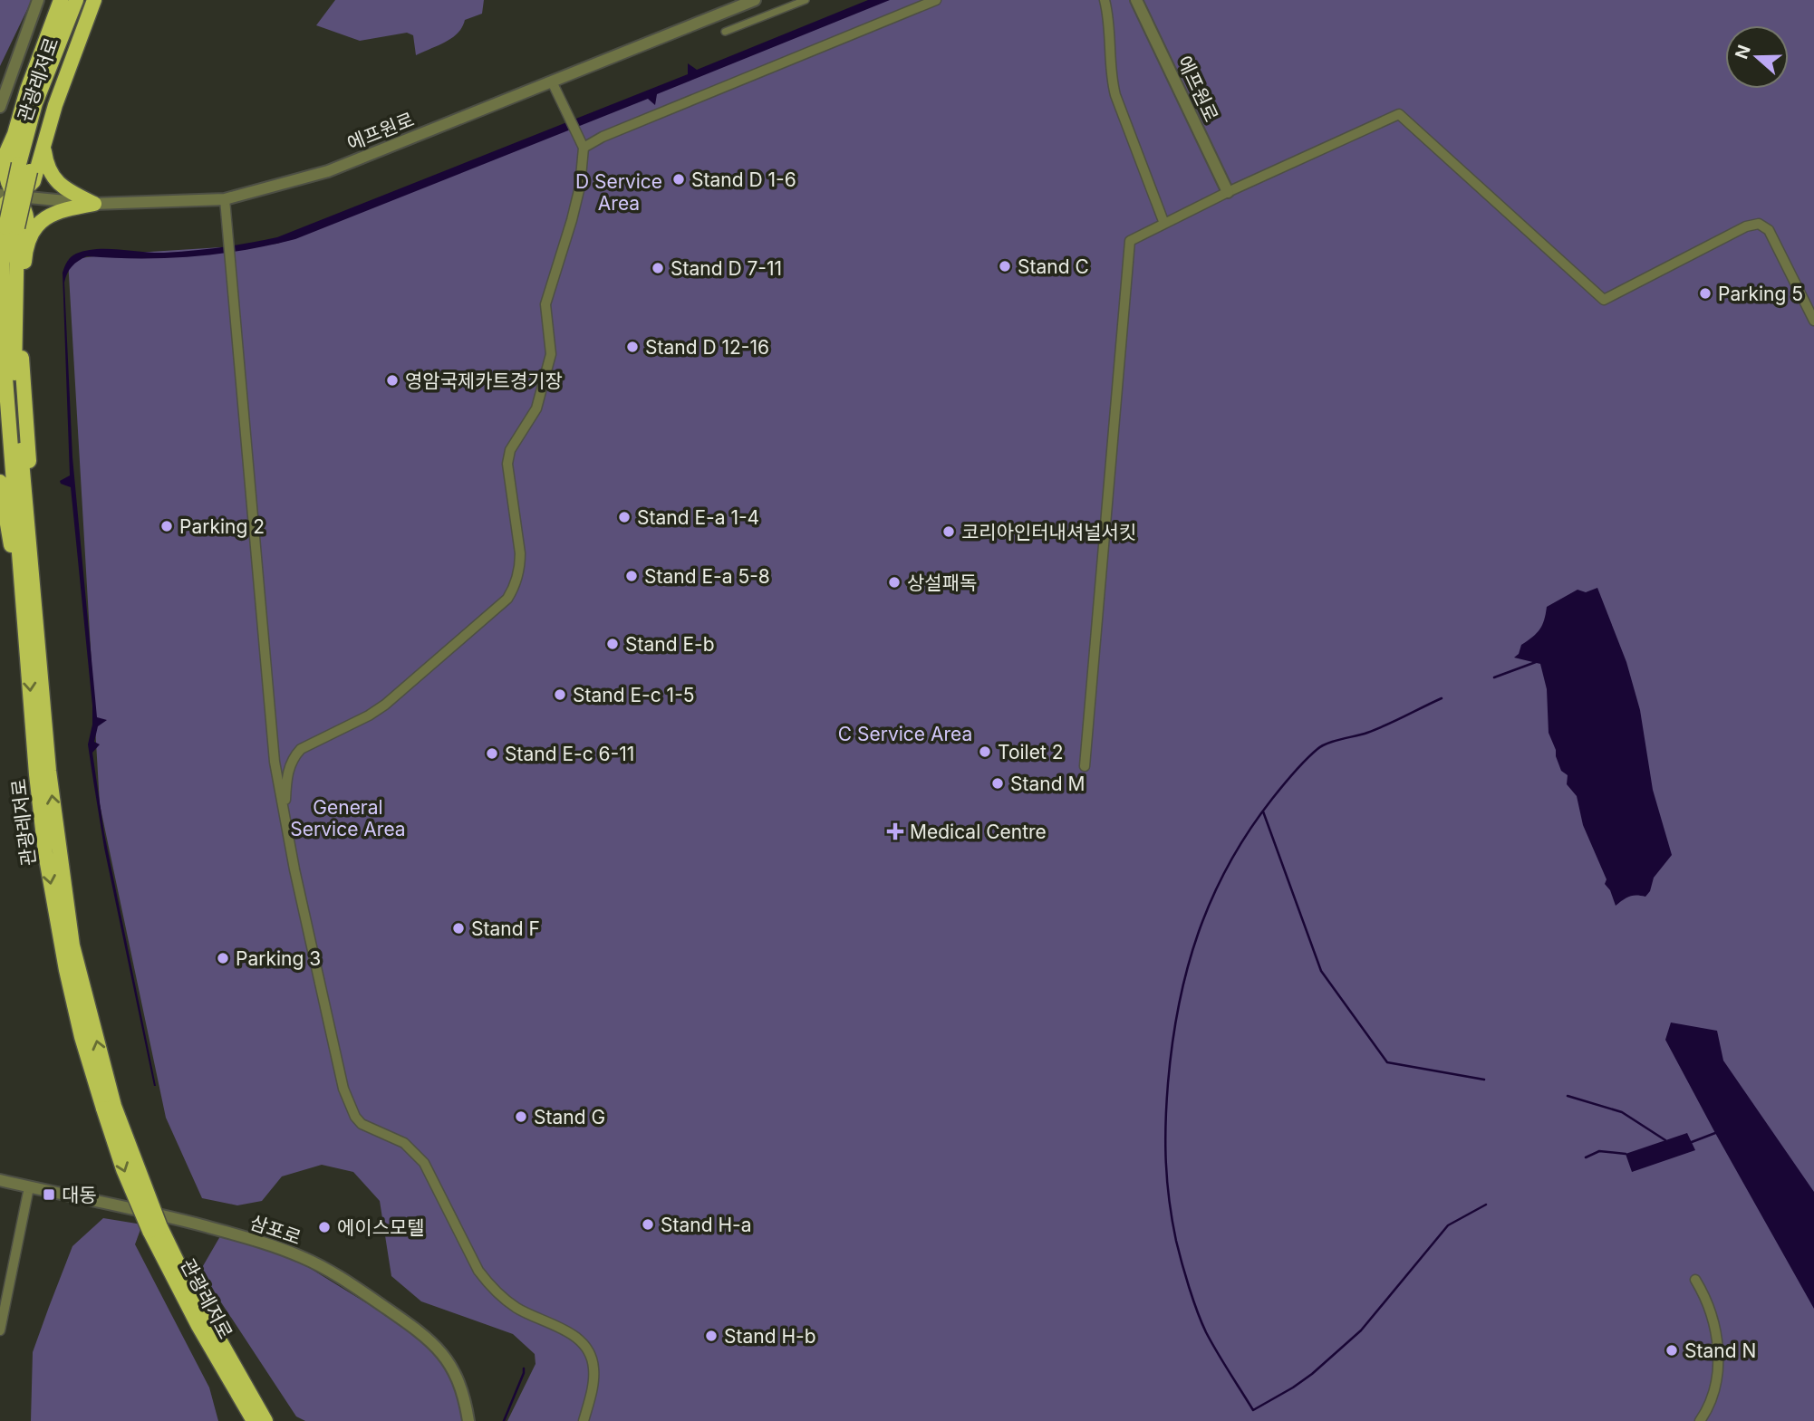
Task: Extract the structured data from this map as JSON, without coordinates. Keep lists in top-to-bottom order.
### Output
{
  "streets": {
    "highway": ["관광레저로"],
    "street": ["에프원로", "삼포로"]
  },
  "parks": ["D Service Area", "C Service Area", "General Service Area"],
  "places": {
    "other": [
      "Stand D 1-6",
      "Stand C",
      "Stand D 7-11",
      "Parking 5",
      "Stand D 12-16",
      "영암국제카트경기장",
      "Stand E-a 1-4",
      "Parking 2",
      "코리아인터내셔널서킷",
      "Stand E-a 5-8",
      "상설패독",
      "Stand E-b",
      "Stand E-c 1-5",
      "Toilet 2",
      "Stand E-c 6-11",
      "Stand M",
      "Stand F",
      "Parking 3",
      "Stand G",
      "Stand H-a",
      "에이스모텔",
      "Stand H-b",
      "Stand N"
    ],
    "health": ["Medical Centre"],
    "transit": ["대동"]
  },
  "north": "left"
}
